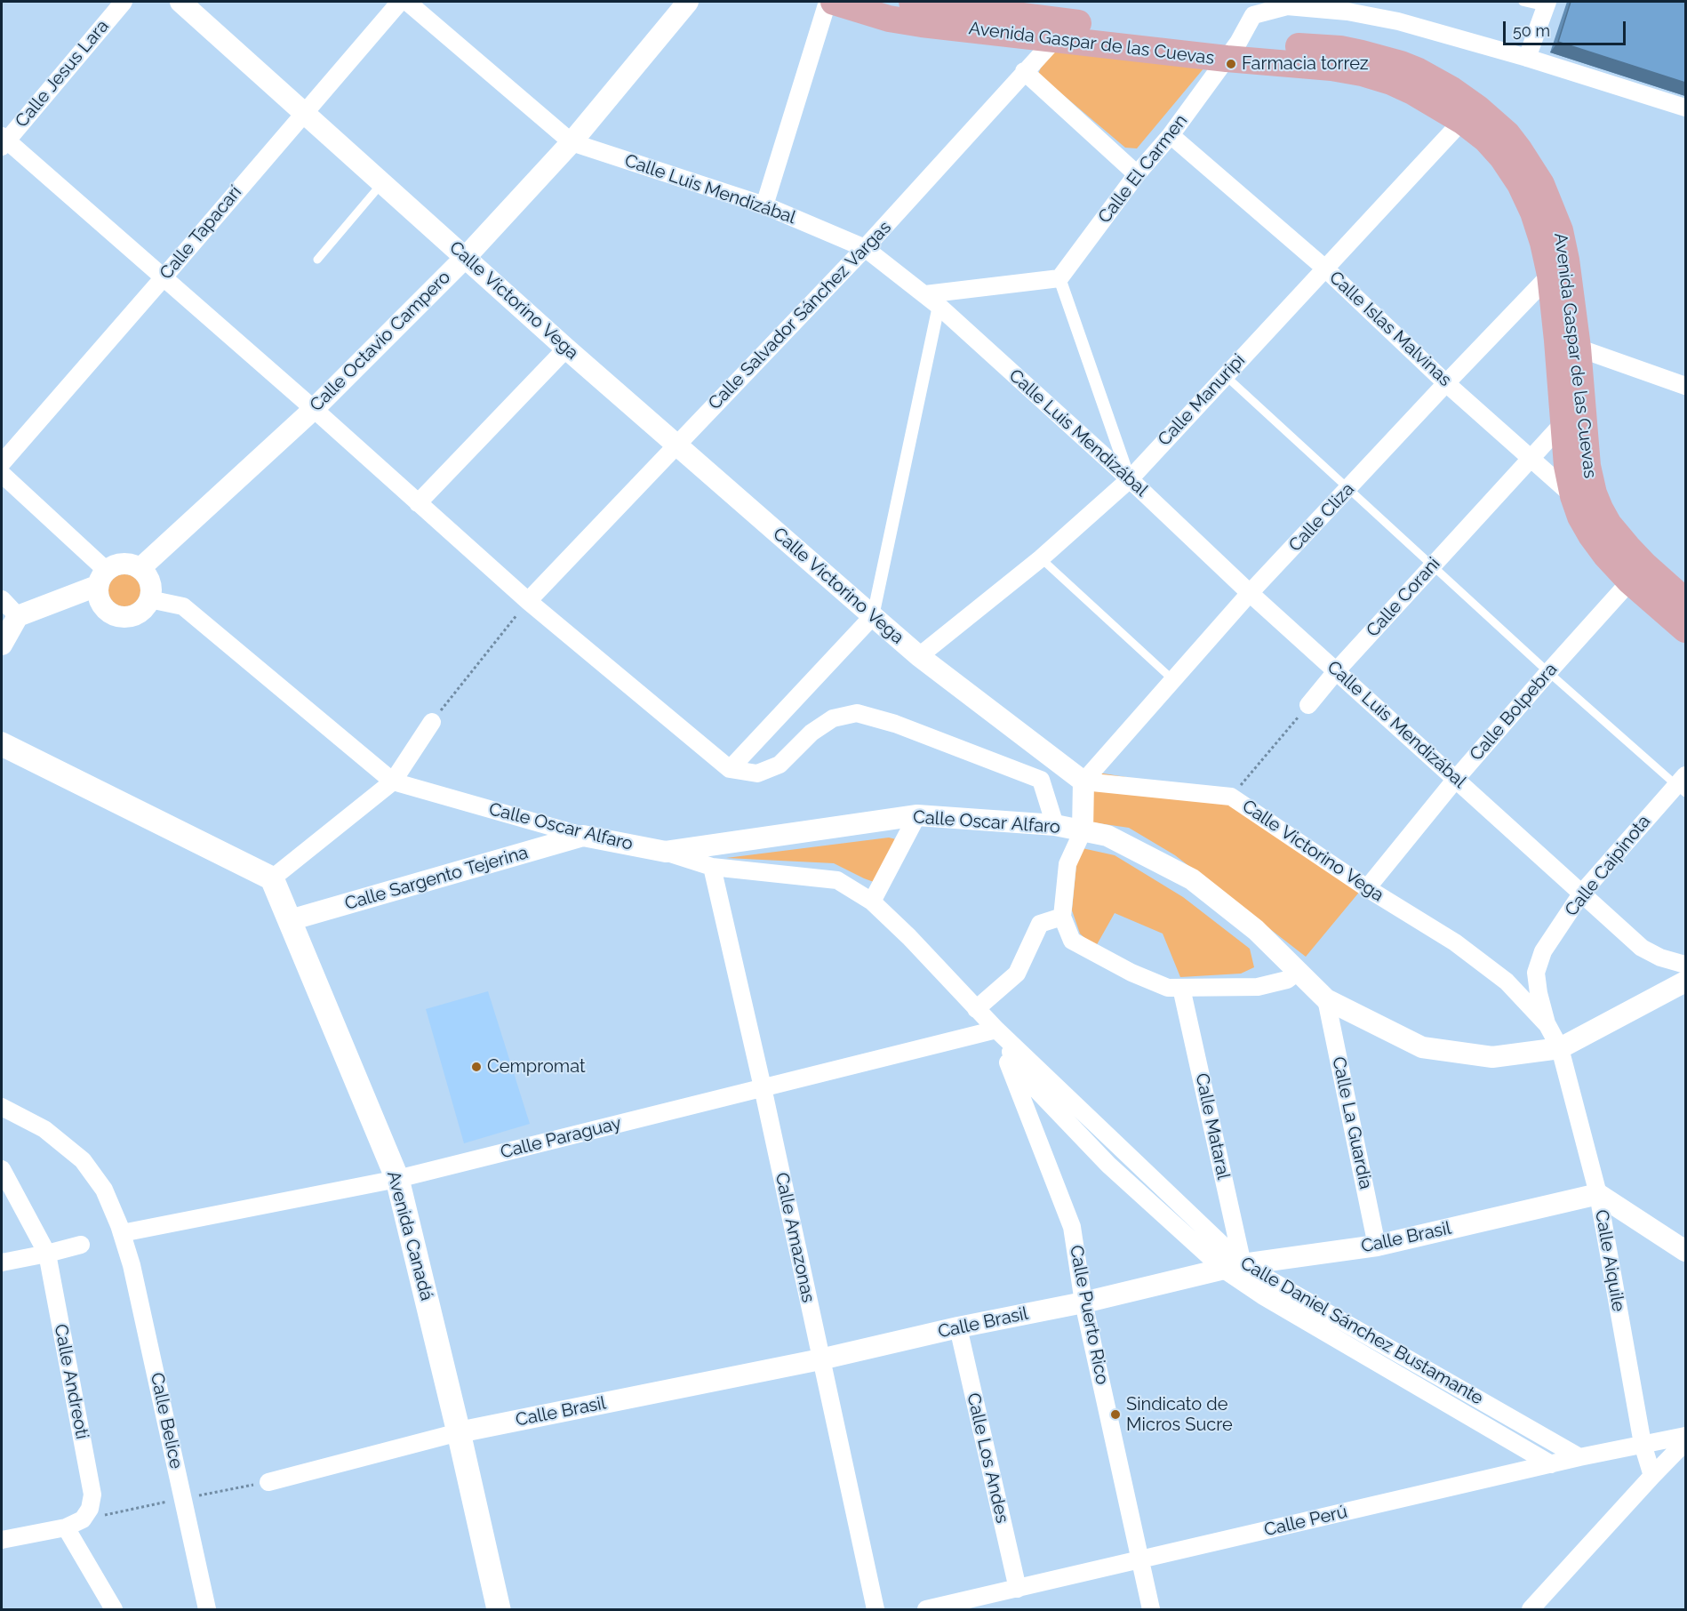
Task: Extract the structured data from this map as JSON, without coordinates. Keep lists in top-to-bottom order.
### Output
{
  "streets": {
    "main road": ["Avenida Gaspar de las Cuevas", "Avenida Canadá"],
    "street": [
      "Calle Jesus Lara",
      "Calle El Carmen",
      "Calle Luis Mendizábal",
      "Calle Tapacarí",
      "Calle Victorino Vega",
      "Calle Salvador Sánchez Vargas",
      "Calle Islas Malvinas",
      "Calle Octavio Campero",
      "Calle Manuripi",
      "Calle Cliza",
      "Calle Corani",
      "Calle Bolpebra",
      "Calle Oscar Alfaro",
      "Calle Caipinota",
      "Calle Sargento Tejerina",
      "Calle La Guardia",
      "Calle Mataral",
      "Calle Paraguay",
      "Calle Amazonas",
      "Calle Brasil",
      "Calle Aiquile",
      "Calle Puerto Rico",
      "Calle Daniel Sánchez Bustamante",
      "Calle Andreoti",
      "Calle Belice",
      "Calle Los Andes",
      "Calle Perú"
    ]
  },
  "crossings": [
    ["Avenida Gaspar de las Cuevas", "Calle El Carmen"],
    ["Avenida Gaspar de las Cuevas", "Calle Salvador Sánchez Vargas"],
    ["Avenida Gaspar de las Cuevas", "Calle Islas Malvinas"],
    ["Avenida Gaspar de las Cuevas", "Calle Manuripi"],
    ["Avenida Gaspar de las Cuevas", "Calle Cliza"],
    ["Avenida Gaspar de las Cuevas", "Calle Corani"],
    ["Avenida Gaspar de las Cuevas", "Calle Bolpebra"],
    ["Calle El Carmen", "Calle Islas Malvinas"],
    ["Calle Luis Mendizábal", "Calle Salvador Sánchez Vargas"],
    ["Calle Luis Mendizábal", "Calle Octavio Campero"],
    ["Calle Luis Mendizábal", "Calle Manuripi"],
    ["Calle Luis Mendizábal", "Calle Cliza"],
    ["Calle Luis Mendizábal", "Calle Corani"],
    ["Calle Luis Mendizábal", "Calle Bolpebra"],
    ["Calle Luis Mendizábal", "Calle Caipinota"],
    ["Calle Tapacarí", "Calle Victorino Vega"],
    ["Calle Victorino Vega", "Calle Salvador Sánchez Vargas"],
    ["Calle Victorino Vega", "Calle Octavio Campero"],
    ["Calle Victorino Vega", "Calle Manuripi"],
    ["Calle Victorino Vega", "Calle Cliza"],
    ["Calle Victorino Vega", "Calle Bolpebra"],
    ["Calle Victorino Vega", "Calle Oscar Alfaro"],
    ["Calle Victorino Vega", "Calle Caipinota"],
    ["Calle Victorino Vega", "Calle Aiquile"],
    ["Calle Islas Malvinas", "Calle Manuripi"],
    ["Calle Islas Malvinas", "Calle Cliza"],
    ["Calle Islas Malvinas", "Calle Corani"],
    ["Calle Octavio Campero", "Calle Oscar Alfaro"],
    ["Calle Oscar Alfaro", "Calle Sargento Tejerina"],
    ["Calle Oscar Alfaro", "Calle La Guardia"],
    ["Calle Oscar Alfaro", "Calle Aiquile"],
    ["Calle Oscar Alfaro", "Calle Daniel Sánchez Bustamante"],
    ["Calle Sargento Tejerina", "Avenida Canadá"],
    ["Calle La Guardia", "Calle Brasil"],
    ["Calle Mataral", "Calle Brasil"],
    ["Calle Mataral", "Calle Daniel Sánchez Bustamante"],
    ["Calle Paraguay", "Avenida Canadá"],
    ["Calle Paraguay", "Calle Amazonas"],
    ["Calle Paraguay", "Calle Puerto Rico"],
    ["Calle Paraguay", "Calle Daniel Sánchez Bustamante"],
    ["Calle Paraguay", "Calle Belice"],
    ["Avenida Canadá", "Calle Brasil"],
    ["Calle Amazonas", "Calle Brasil"],
    ["Calle Amazonas", "Calle Daniel Sánchez Bustamante"],
    ["Calle Brasil", "Calle Aiquile"],
    ["Calle Brasil", "Calle Puerto Rico"],
    ["Calle Brasil", "Calle Daniel Sánchez Bustamante"],
    ["Calle Brasil", "Calle Los Andes"],
    ["Calle Aiquile", "Calle Perú"],
    ["Calle Puerto Rico", "Calle Daniel Sánchez Bustamante"],
    ["Calle Puerto Rico", "Calle Perú"],
    ["Calle Daniel Sánchez Bustamante", "Calle Perú"],
    ["Calle Los Andes", "Calle Perú"]
  ],
  "places": ["Farmacia torrez", "Cempromat", "Sindicato de Micros Sucre"],
  "scale_bar": "50 m"
}
